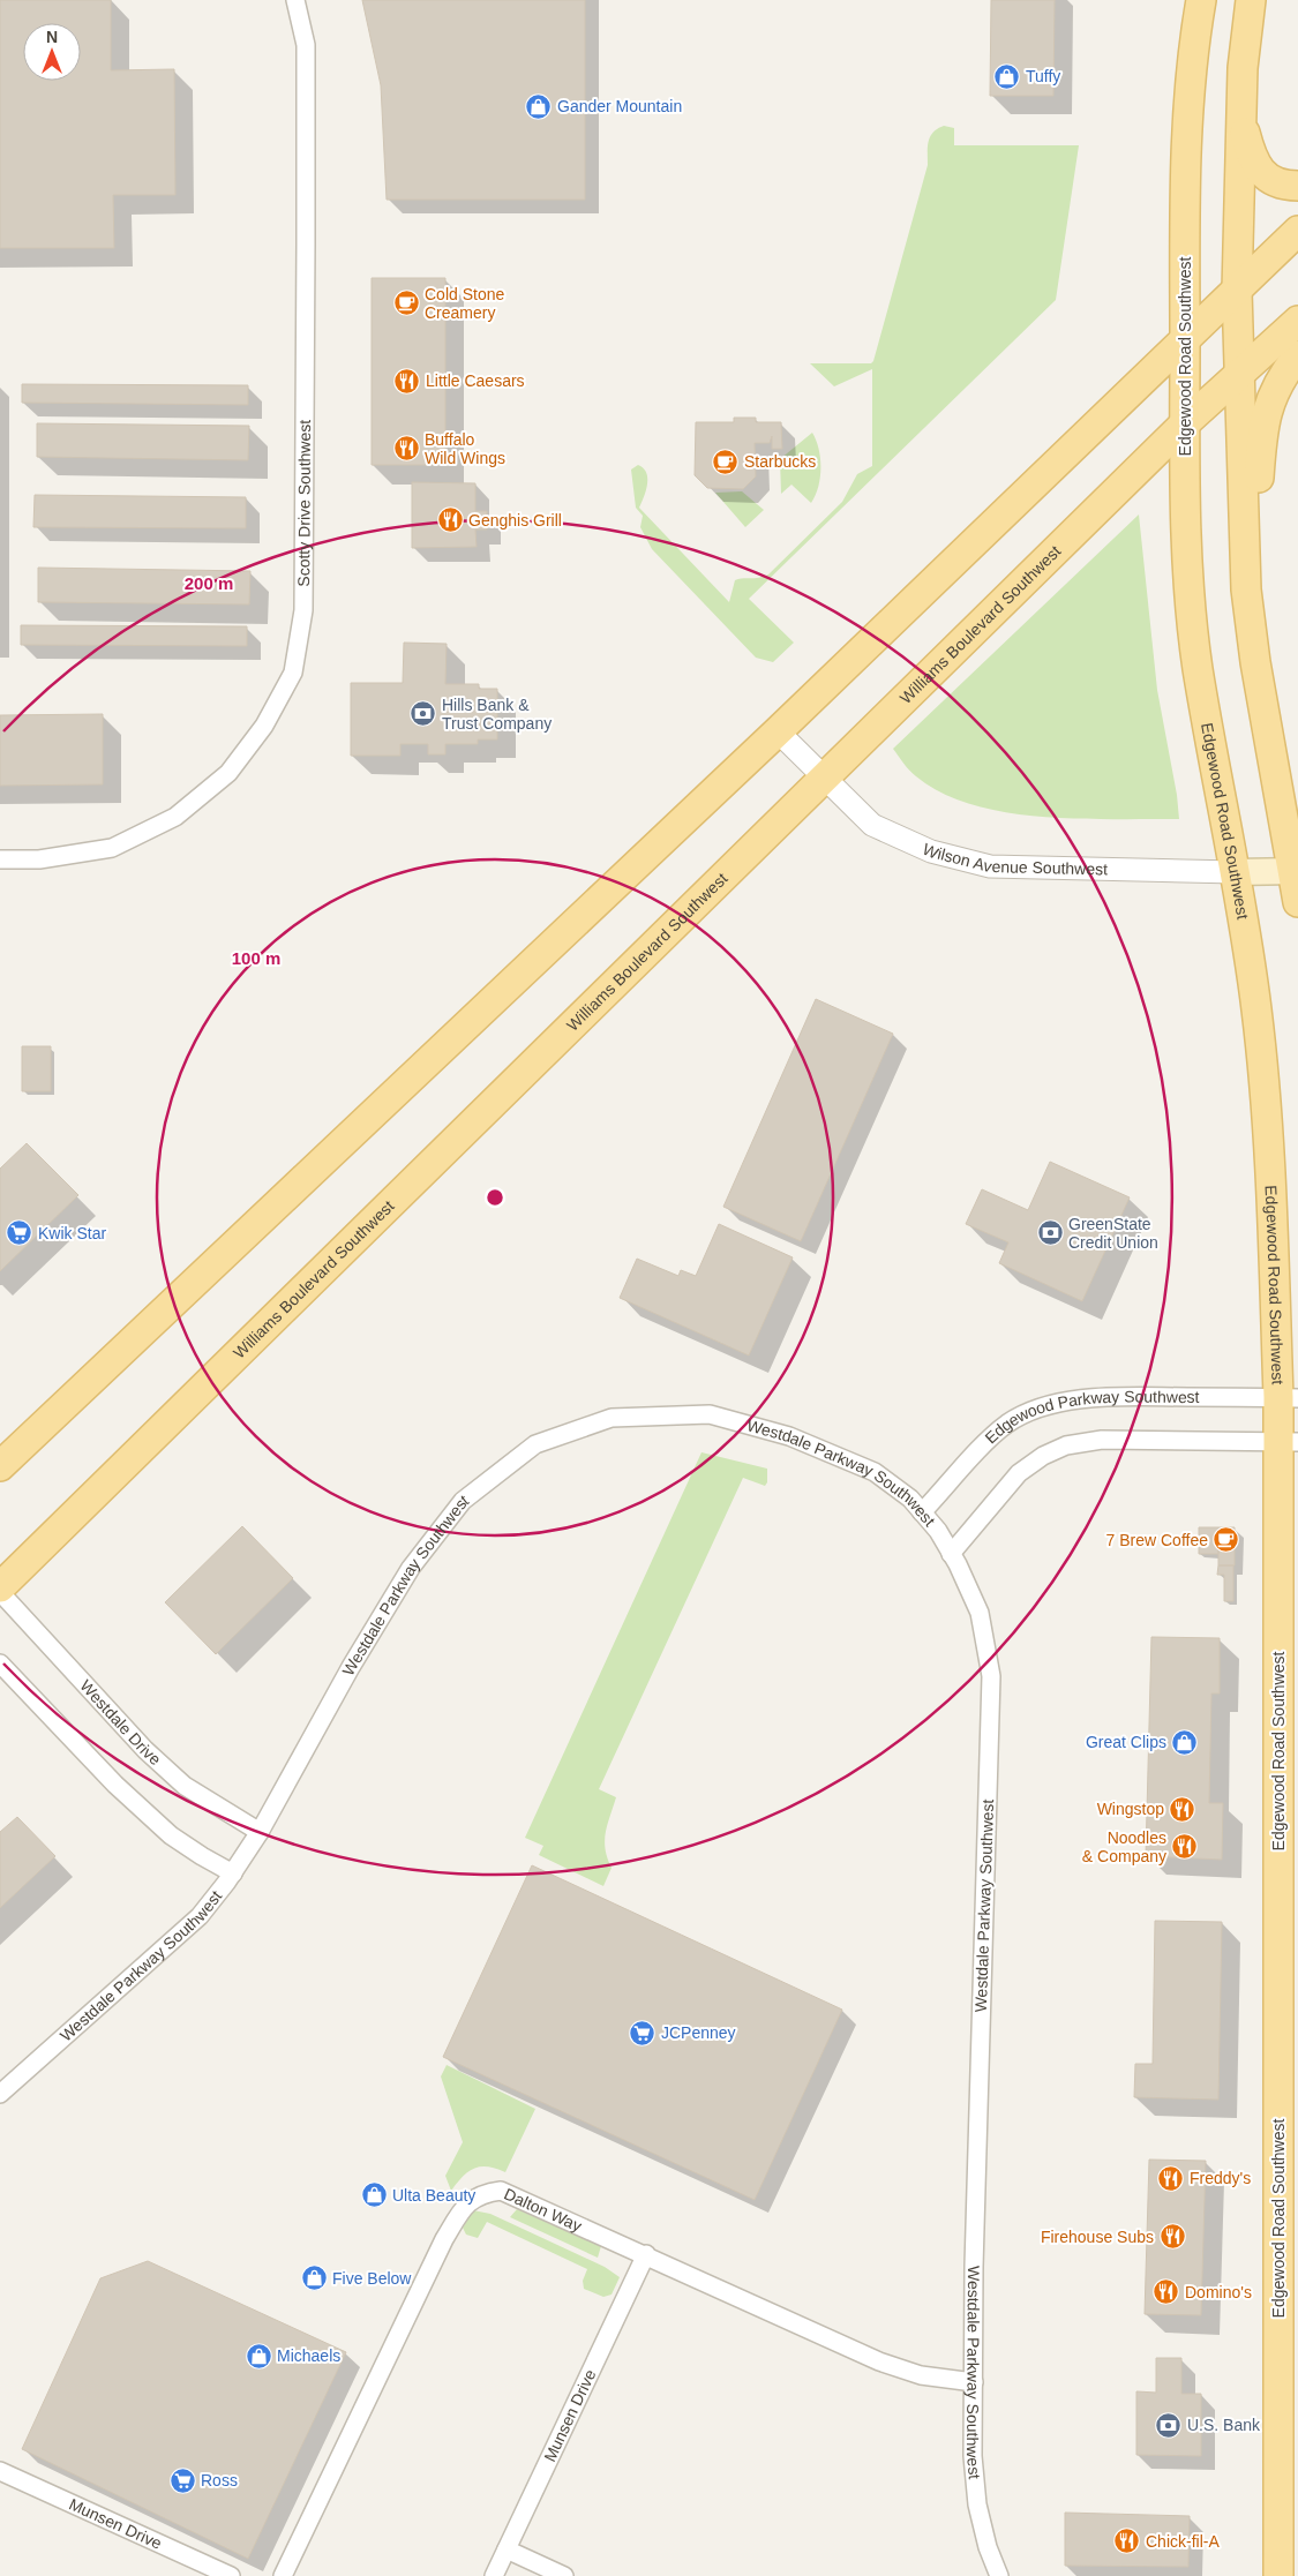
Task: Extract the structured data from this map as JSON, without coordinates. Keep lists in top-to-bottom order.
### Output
{
  "streets": {
    "main road": ["Edgewood Road Southwest", "Williams Boulevard Southwest", "Wilson Avenue Southwest"],
    "street": [
      "Scotty Drive Southwest",
      "Edgewood Parkway Southwest",
      "Westdale Parkway Southwest",
      "Westdale Drive",
      "Dalton Way",
      "Munsen Drive"
    ]
  },
  "crossings": [
    ["Edgewood Road Southwest", "Williams Boulevard Southwest"],
    ["Edgewood Road Southwest", "Wilson Avenue Southwest"],
    ["Edgewood Road Southwest", "Edgewood Parkway Southwest"],
    ["Williams Boulevard Southwest", "Wilson Avenue Southwest"],
    ["Williams Boulevard Southwest", "Westdale Drive"],
    ["Edgewood Parkway Southwest", "Westdale Parkway Southwest"],
    ["Westdale Parkway Southwest", "Westdale Drive"],
    ["Westdale Parkway Southwest", "Dalton Way"],
    ["Dalton Way", "Munsen Drive"]
  ],
  "places": {
    "shop": [
      "Tuffy",
      "Gander Mountain",
      "Great Clips",
      "Ulta Beauty",
      "Five Below",
      "Michaels"
    ],
    "cafe": ["Cold Stone Creamery", "Starbucks", "7 Brew Coffee"],
    "restaurant": [
      "Little Caesars",
      "Buffalo Wild Wings",
      "Genghis Grill",
      "Wingstop",
      "Noodles & Company",
      "Freddy's",
      "Firehouse Subs",
      "Domino's",
      "Chick-fil-A"
    ],
    "bank": ["Hills Bank & Trust Company", "GreenState Credit Union", "U.S. Bank"],
    "supermarket": ["Kwik Star", "JCPenney", "Ross"]
  },
  "north": "top",
  "rings": ["200 m", "100 m"]
}
